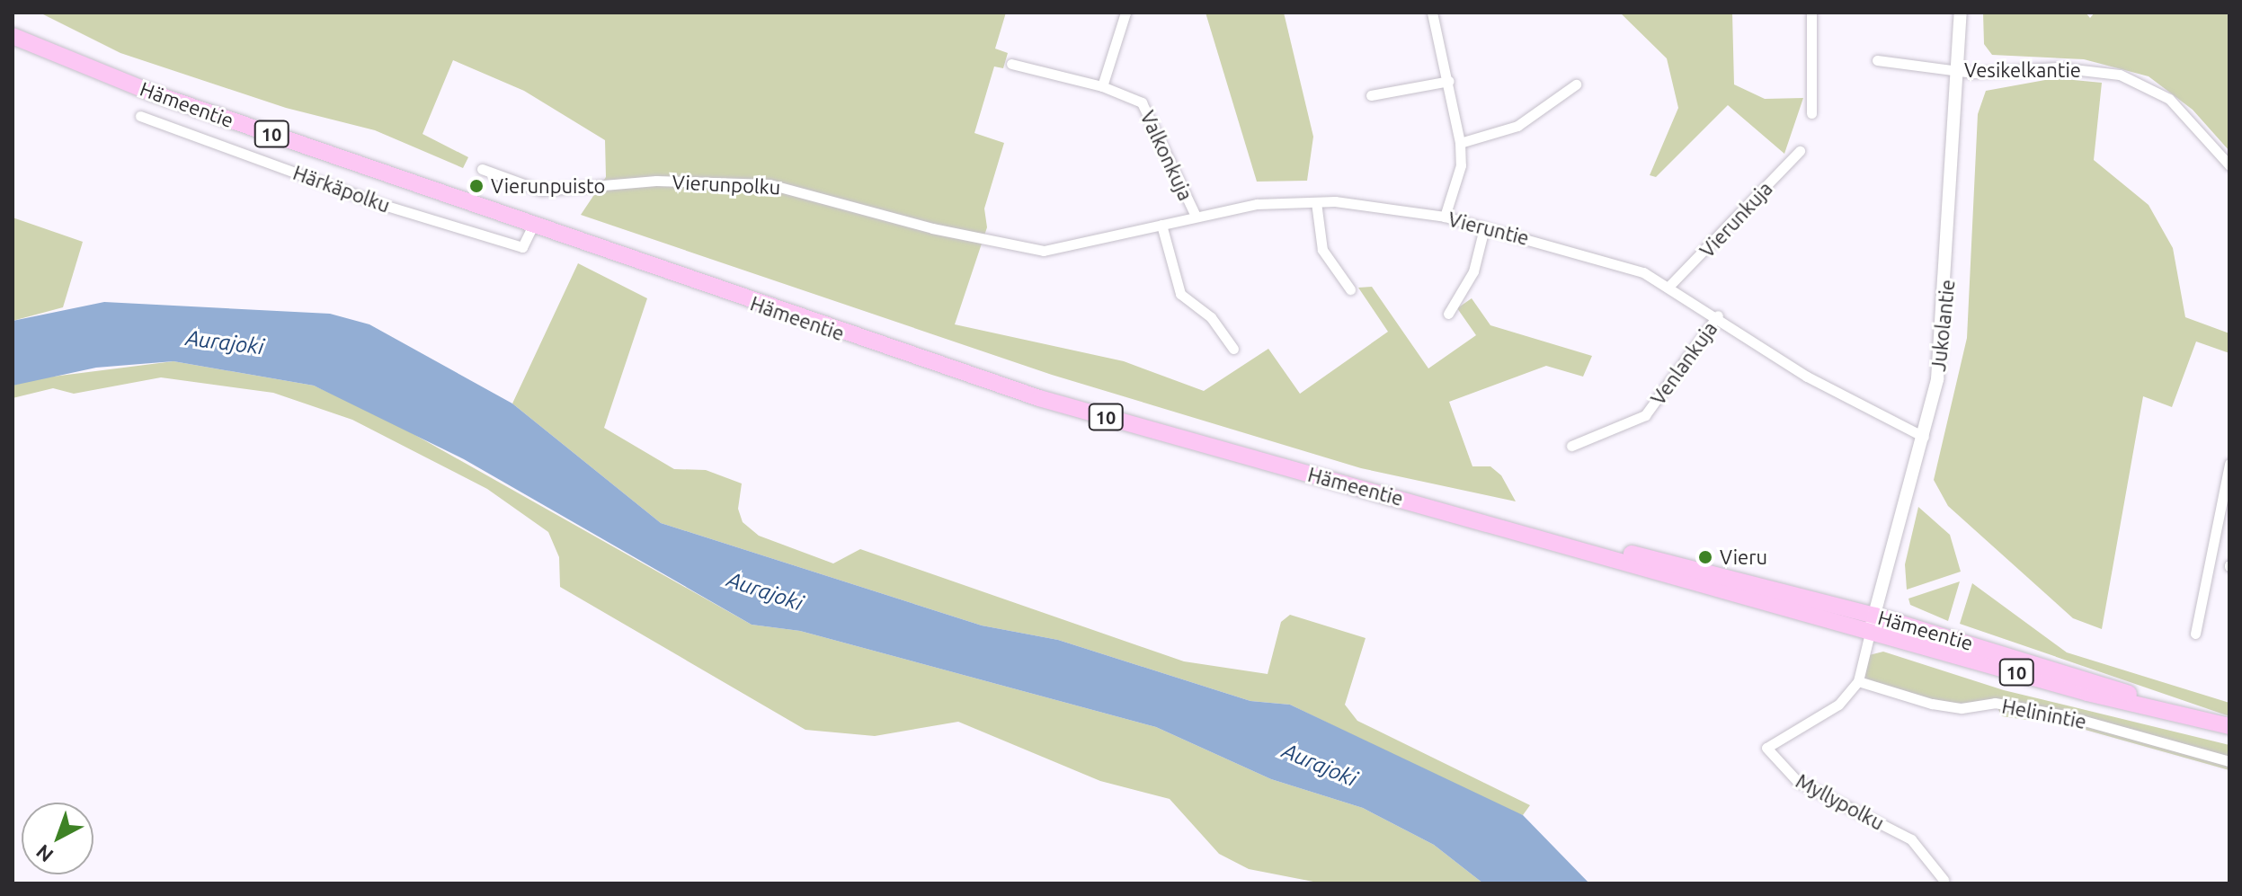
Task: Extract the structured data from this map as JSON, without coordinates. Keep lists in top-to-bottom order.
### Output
{
  "streets": {
    "highway": ["Hämeentie", "10"],
    "street": [
      "Vesikelkantie",
      "Valkonkuja",
      "Vierunpolku",
      "Härkäpolku",
      "Vierunkuja",
      "Vieruntie",
      "Jukolantie",
      "Venlankuja",
      "Helinintie",
      "Myllypolku"
    ]
  },
  "crossings": [
    ["Vesikelkantie", "Jukolantie"],
    ["Hämeentie", "Härkäpolku"],
    ["Hämeentie", "Jukolantie"],
    ["Valkonkuja", "Vieruntie"],
    ["Vierunpolku", "Vieruntie"],
    ["Vierunkuja", "Vieruntie"],
    ["Vieruntie", "Jukolantie"],
    ["Vieruntie", "Venlankuja"],
    ["Helinintie", "Myllypolku"]
  ],
  "water": ["Aurajoki"],
  "places": ["Vierunpuisto", "Vieru"],
  "north": "bottom left"
}
